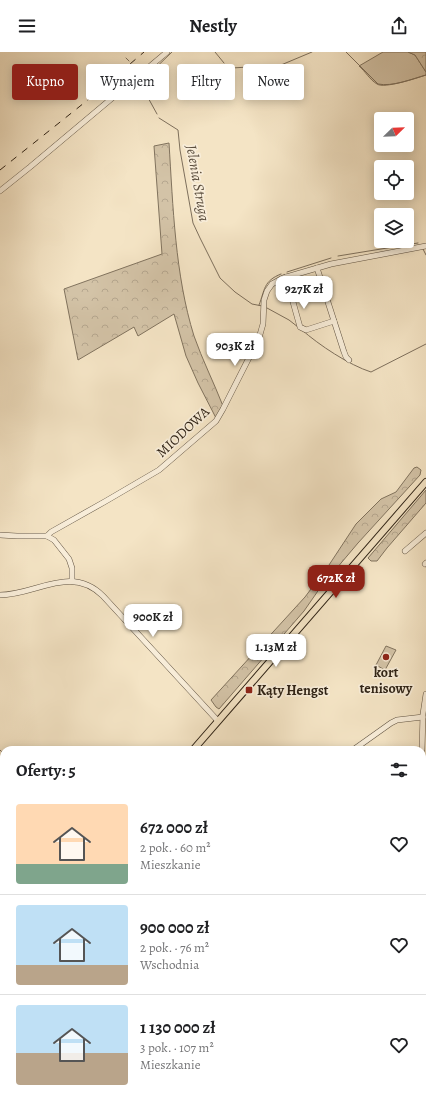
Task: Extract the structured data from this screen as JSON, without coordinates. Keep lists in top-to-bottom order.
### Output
{
  "streets": {
    "street": ["MIODOWA"]
  },
  "water": ["Jelenia Struga"],
  "places": {
    "other": ["kort tenisowy"],
    "transit": ["Kąty Hengst"]
  },
  "north": "top right",
  "page": {
    "header": "Nestly",
    "chip": [
      "Kupno",
      "Wynajem",
      "Filtry",
      "Nowe"
    ],
    "price": [
      "927K zł",
      "903K zł",
      "672K zł",
      "900K zł",
      "1.13M zł"
    ],
    "heading": "Oferty: 5",
    "list": [
      {
        "name": "672 000 zł",
        "note": "2 pok. · 60 m² · Mieszkanie"
      },
      {
        "name": "900 000 zł",
        "note": "2 pok. · 76 m² · Wschodnia"
      },
      {
        "name": "1 130 000 zł",
        "note": "3 pok. · 107 m² · Mieszkanie"
      }
    ]
  }
}
